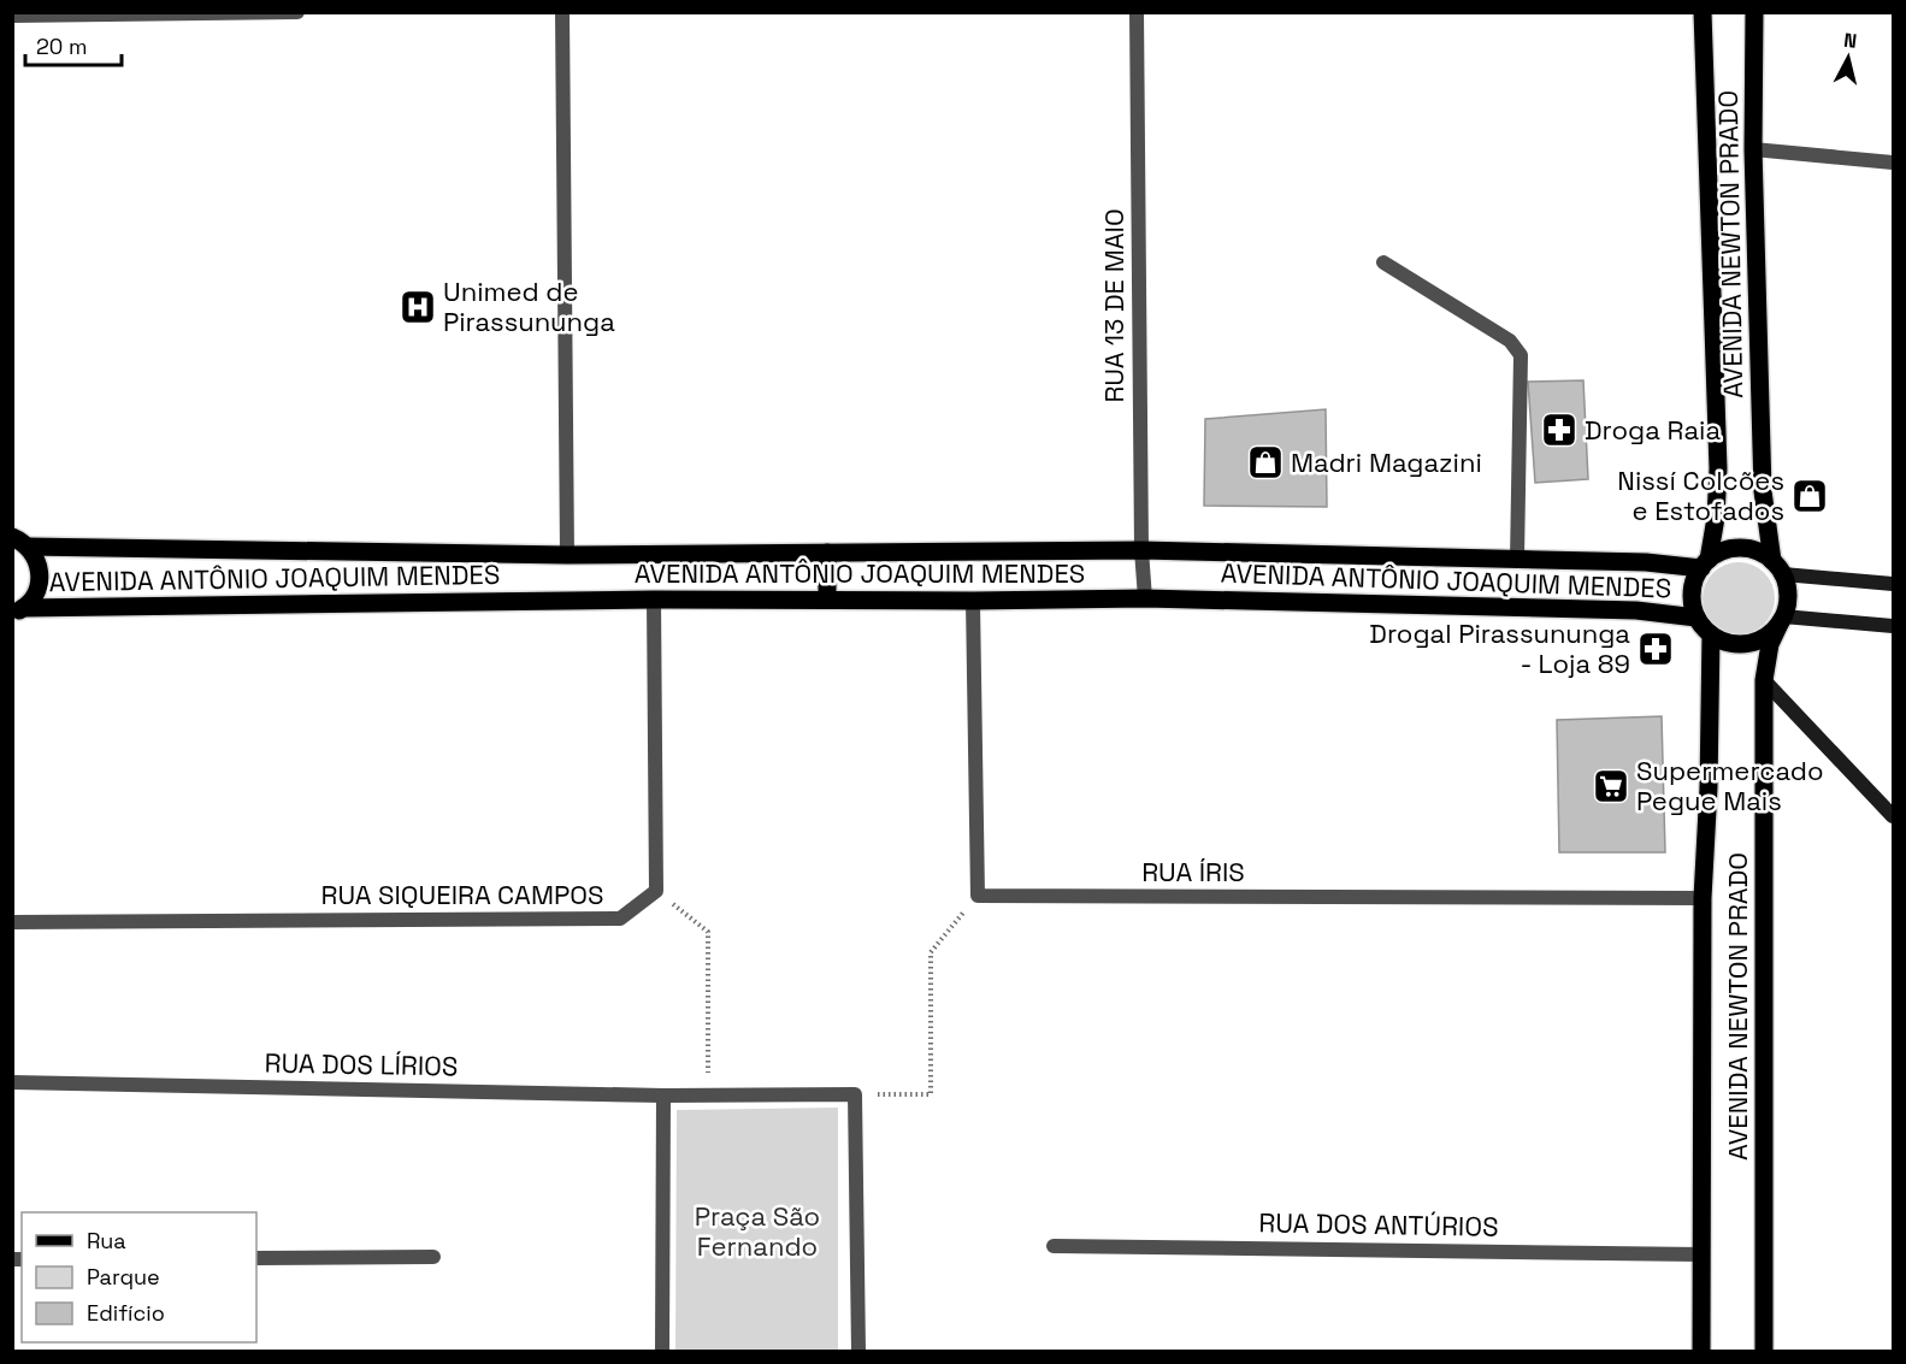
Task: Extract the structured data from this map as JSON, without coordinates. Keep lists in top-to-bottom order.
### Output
{
  "streets": {
    "main road": ["AVENIDA NEWTON PRADO", "AVENIDA ANTÔNIO JOAQUIM MENDES"],
    "street": [
      "RUA 13 DE MAIO",
      "RUA ÍRIS",
      "RUA SIQUEIRA CAMPOS",
      "RUA DOS LÍRIOS",
      "RUA DOS ANTÚRIOS"
    ]
  },
  "crossings": [
    ["AVENIDA NEWTON PRADO", "AVENIDA ANTÔNIO JOAQUIM MENDES"],
    ["AVENIDA NEWTON PRADO", "RUA ÍRIS"],
    ["AVENIDA NEWTON PRADO", "RUA DOS ANTÚRIOS"],
    ["RUA 13 DE MAIO", "AVENIDA ANTÔNIO JOAQUIM MENDES"]
  ],
  "parks": ["Praça São Fernando"],
  "places": {
    "hospital": ["Unimed de Pirassununga"],
    "pharmacy": ["Droga Raia", "Drogal Pirassununga - Loja 89"],
    "shop": ["Madri Magazini", "Nissí Colcões e Estofados"],
    "supermarket": ["Supermercado Pegue Mais"]
  },
  "legend": ["Rua", "Parque", "Edifício"],
  "scale_bar": "20 m",
  "north": "top"
}
